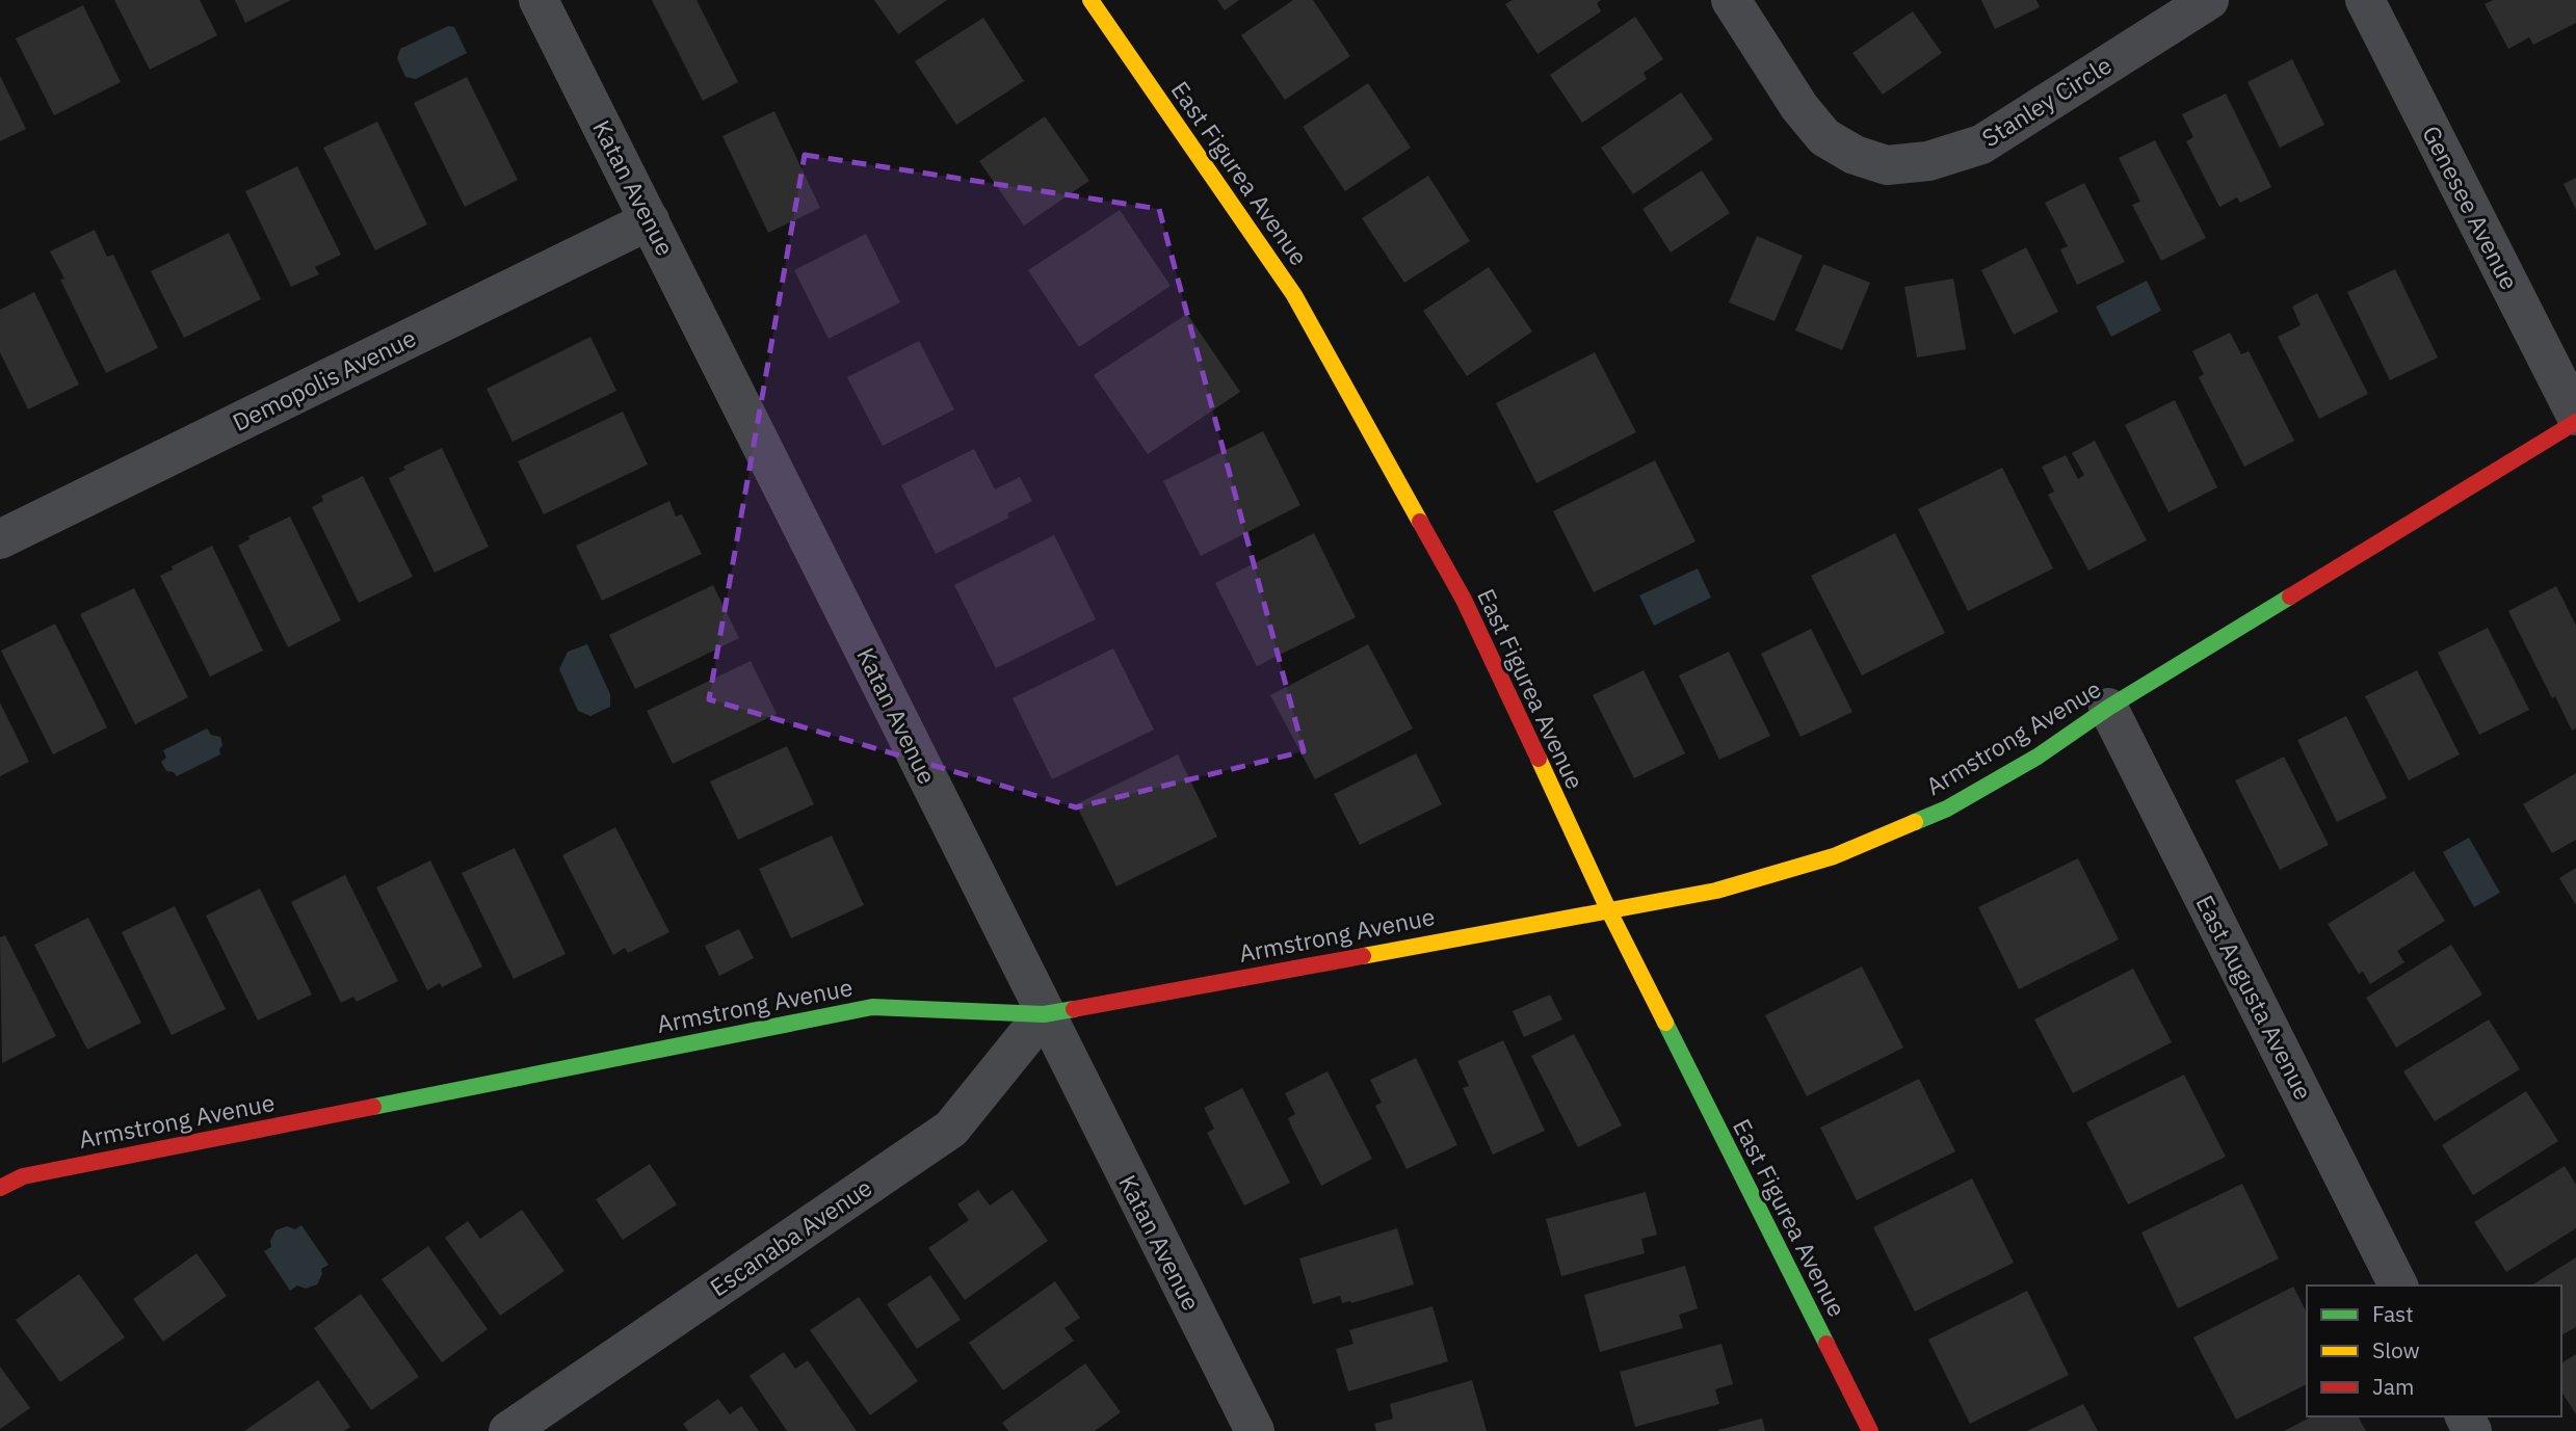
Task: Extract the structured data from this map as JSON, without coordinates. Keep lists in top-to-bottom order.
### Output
{
  "streets": {
    "street": [
      "Stanley Circle",
      "East Figurea Avenue",
      "Katan Avenue",
      "Genesee Avenue",
      "Demopolis Avenue",
      "Armstrong Avenue",
      "East Augusta Avenue",
      "Escanaba Avenue"
    ]
  },
  "crossings": [
    ["East Figurea Avenue", "Armstrong Avenue"],
    ["Katan Avenue", "Demopolis Avenue"],
    ["Katan Avenue", "Armstrong Avenue"],
    ["Katan Avenue", "Escanaba Avenue"],
    ["Armstrong Avenue", "East Augusta Avenue"],
    ["Armstrong Avenue", "Escanaba Avenue"]
  ],
  "legend": ["Fast", "Slow", "Jam"]
}
